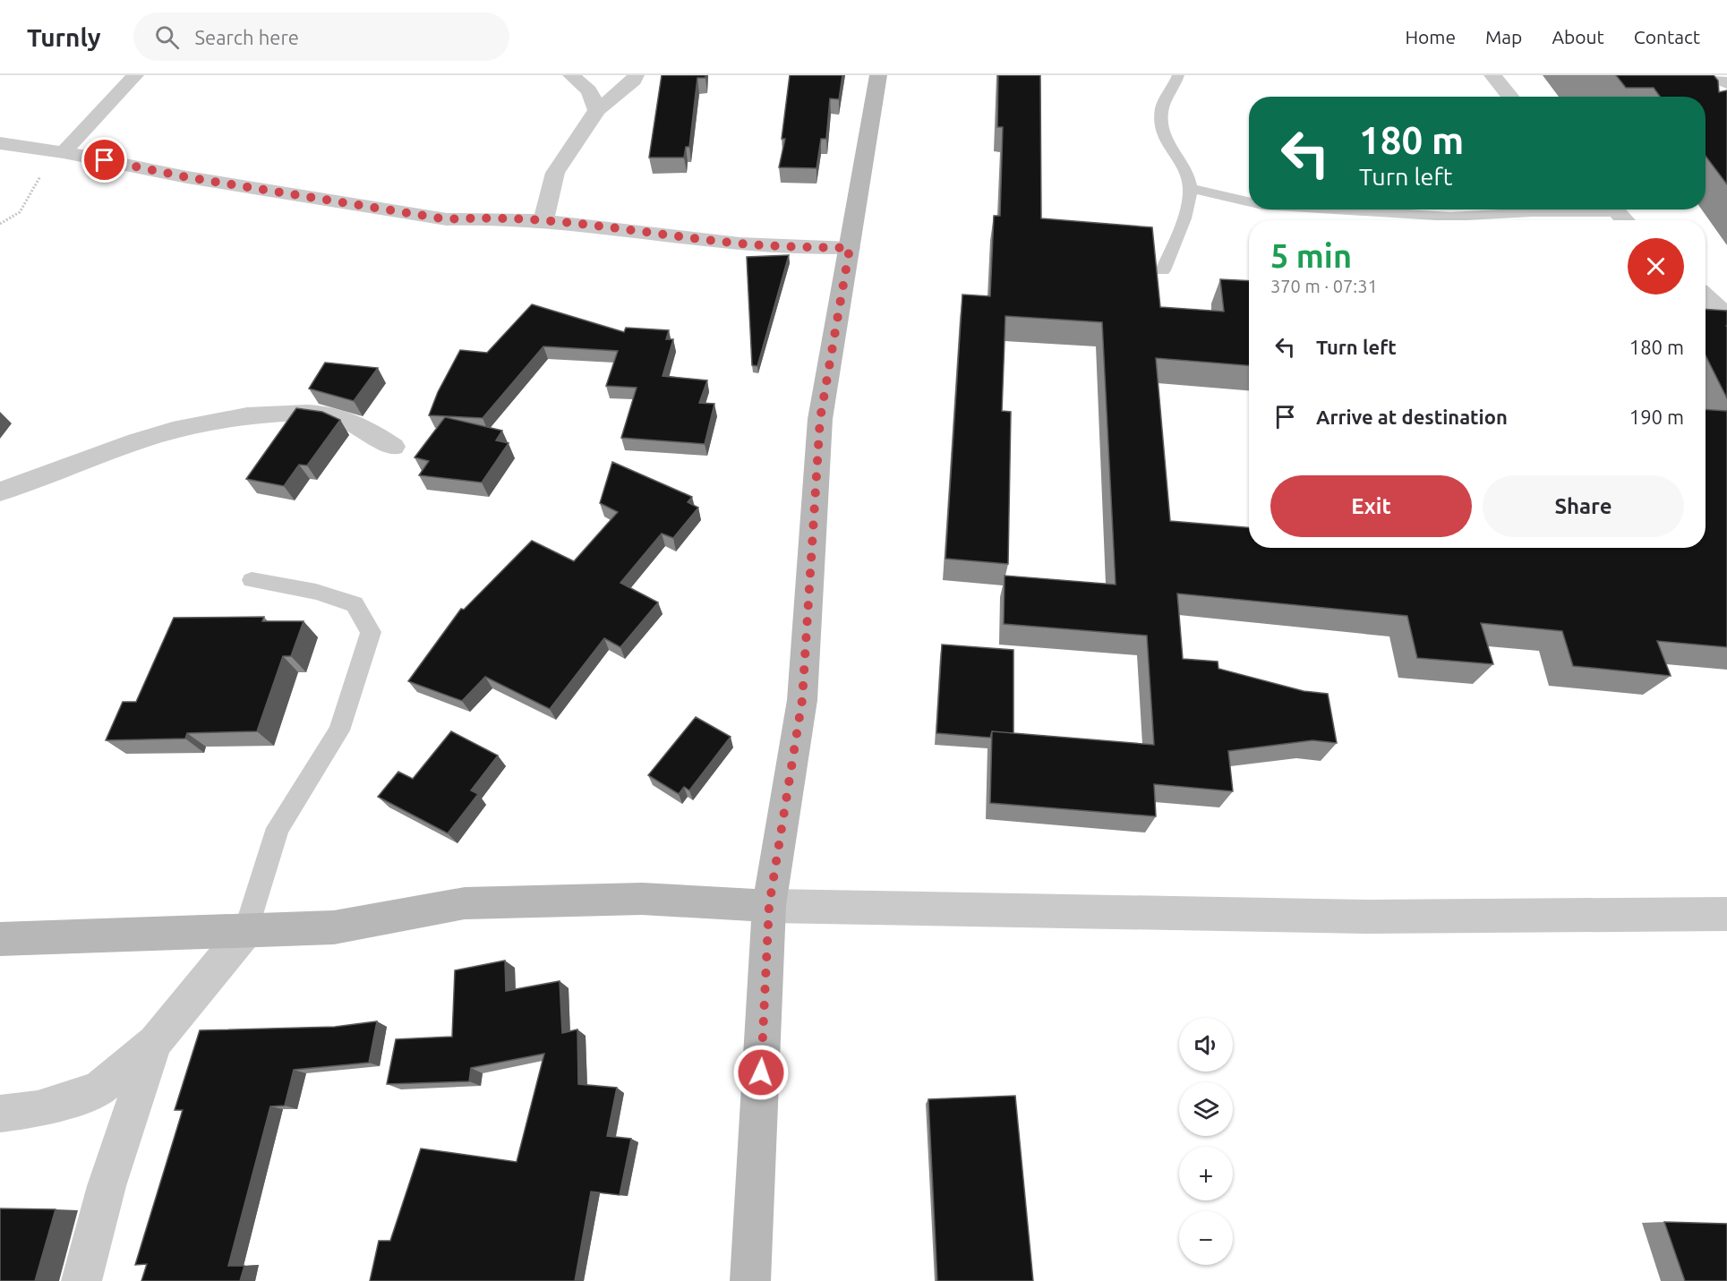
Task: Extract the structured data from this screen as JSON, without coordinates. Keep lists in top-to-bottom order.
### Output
{
  "page": {
    "header": "Turnly",
    "search": "Search here",
    "nav": [
      "Home",
      "Map",
      "About",
      "Contact"
    ],
    "turn": ["180 m", "Turn left"],
    "heading": ["5 min", "370 m · 07:31"],
    "list": [
      {
        "name": "Turn left",
        "value": "180 m"
      },
      {
        "name": "Arrive at destination",
        "value": "190 m"
      }
    ],
    "buttons": ["Exit", "Share"],
    "map_buttons": ["+", "−"]
  }
}
